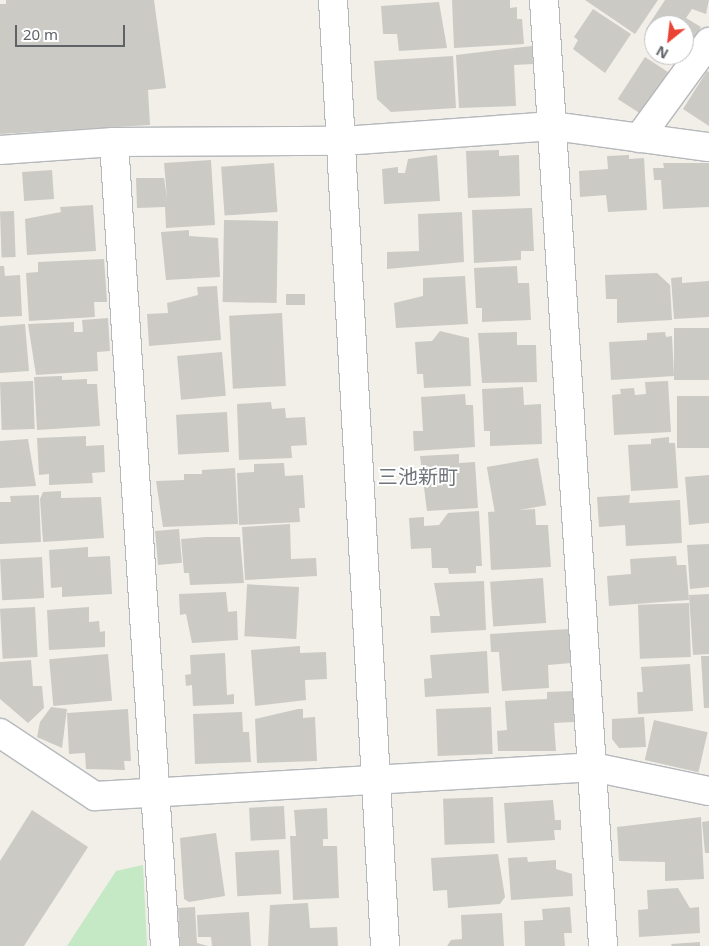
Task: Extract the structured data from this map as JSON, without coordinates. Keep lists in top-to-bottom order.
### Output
{
  "districts": ["三池新町"],
  "scale_bar": "20 m",
  "north": "bottom left"
}
